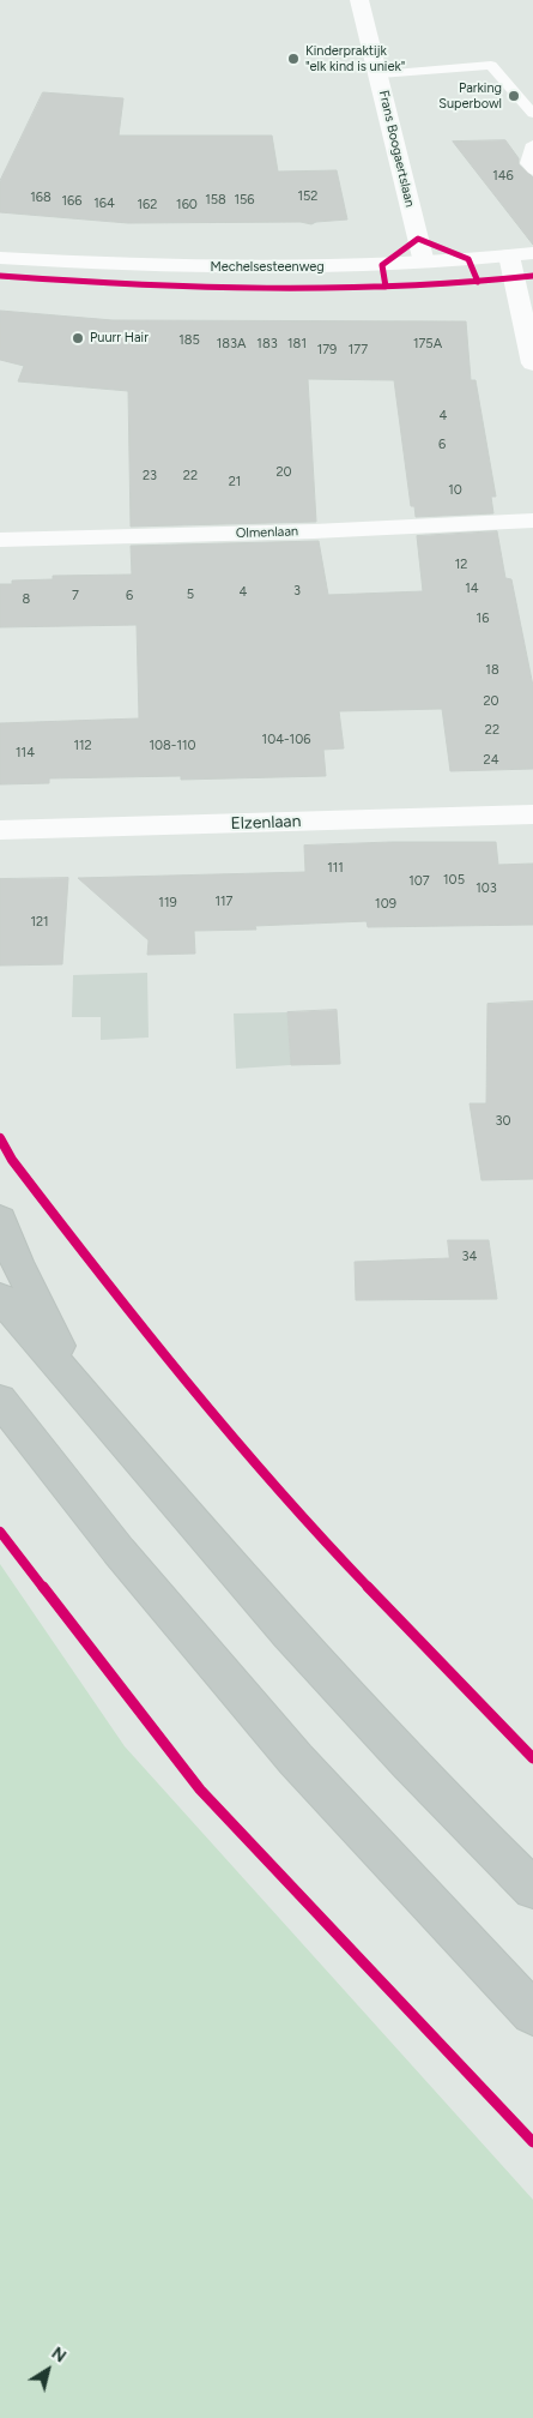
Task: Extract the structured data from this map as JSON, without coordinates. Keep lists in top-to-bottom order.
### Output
{
  "streets": {
    "street": [
      "Frans Boogaertslaan",
      "Mechelsesteenweg",
      "Olmenlaan",
      "Elzenlaan"
    ]
  },
  "crossings": [
    ["Frans Boogaertslaan", "Mechelsesteenweg"]
  ],
  "places": ["Kinderpraktijk \"elk kind is uniek\"", "Parking Superbowl", "Puurr Hair"],
  "house_numbers": [
    "146",
    "152",
    "168",
    "158",
    "156",
    "166",
    "164",
    "162",
    "160",
    "185",
    "183A",
    "183",
    "181",
    "175A",
    "179",
    "177",
    "4",
    "6",
    "20",
    "23",
    "22",
    "21",
    "10",
    "12",
    "14",
    "3",
    "4",
    "5",
    "7",
    "6",
    "8",
    "16",
    "18",
    "20",
    "22",
    "104-106",
    "112",
    "108-110",
    "114",
    "24",
    "111",
    "105",
    "107",
    "103",
    "117",
    "119",
    "109",
    "121",
    "30",
    "34"
  ],
  "north": "top right"
}
